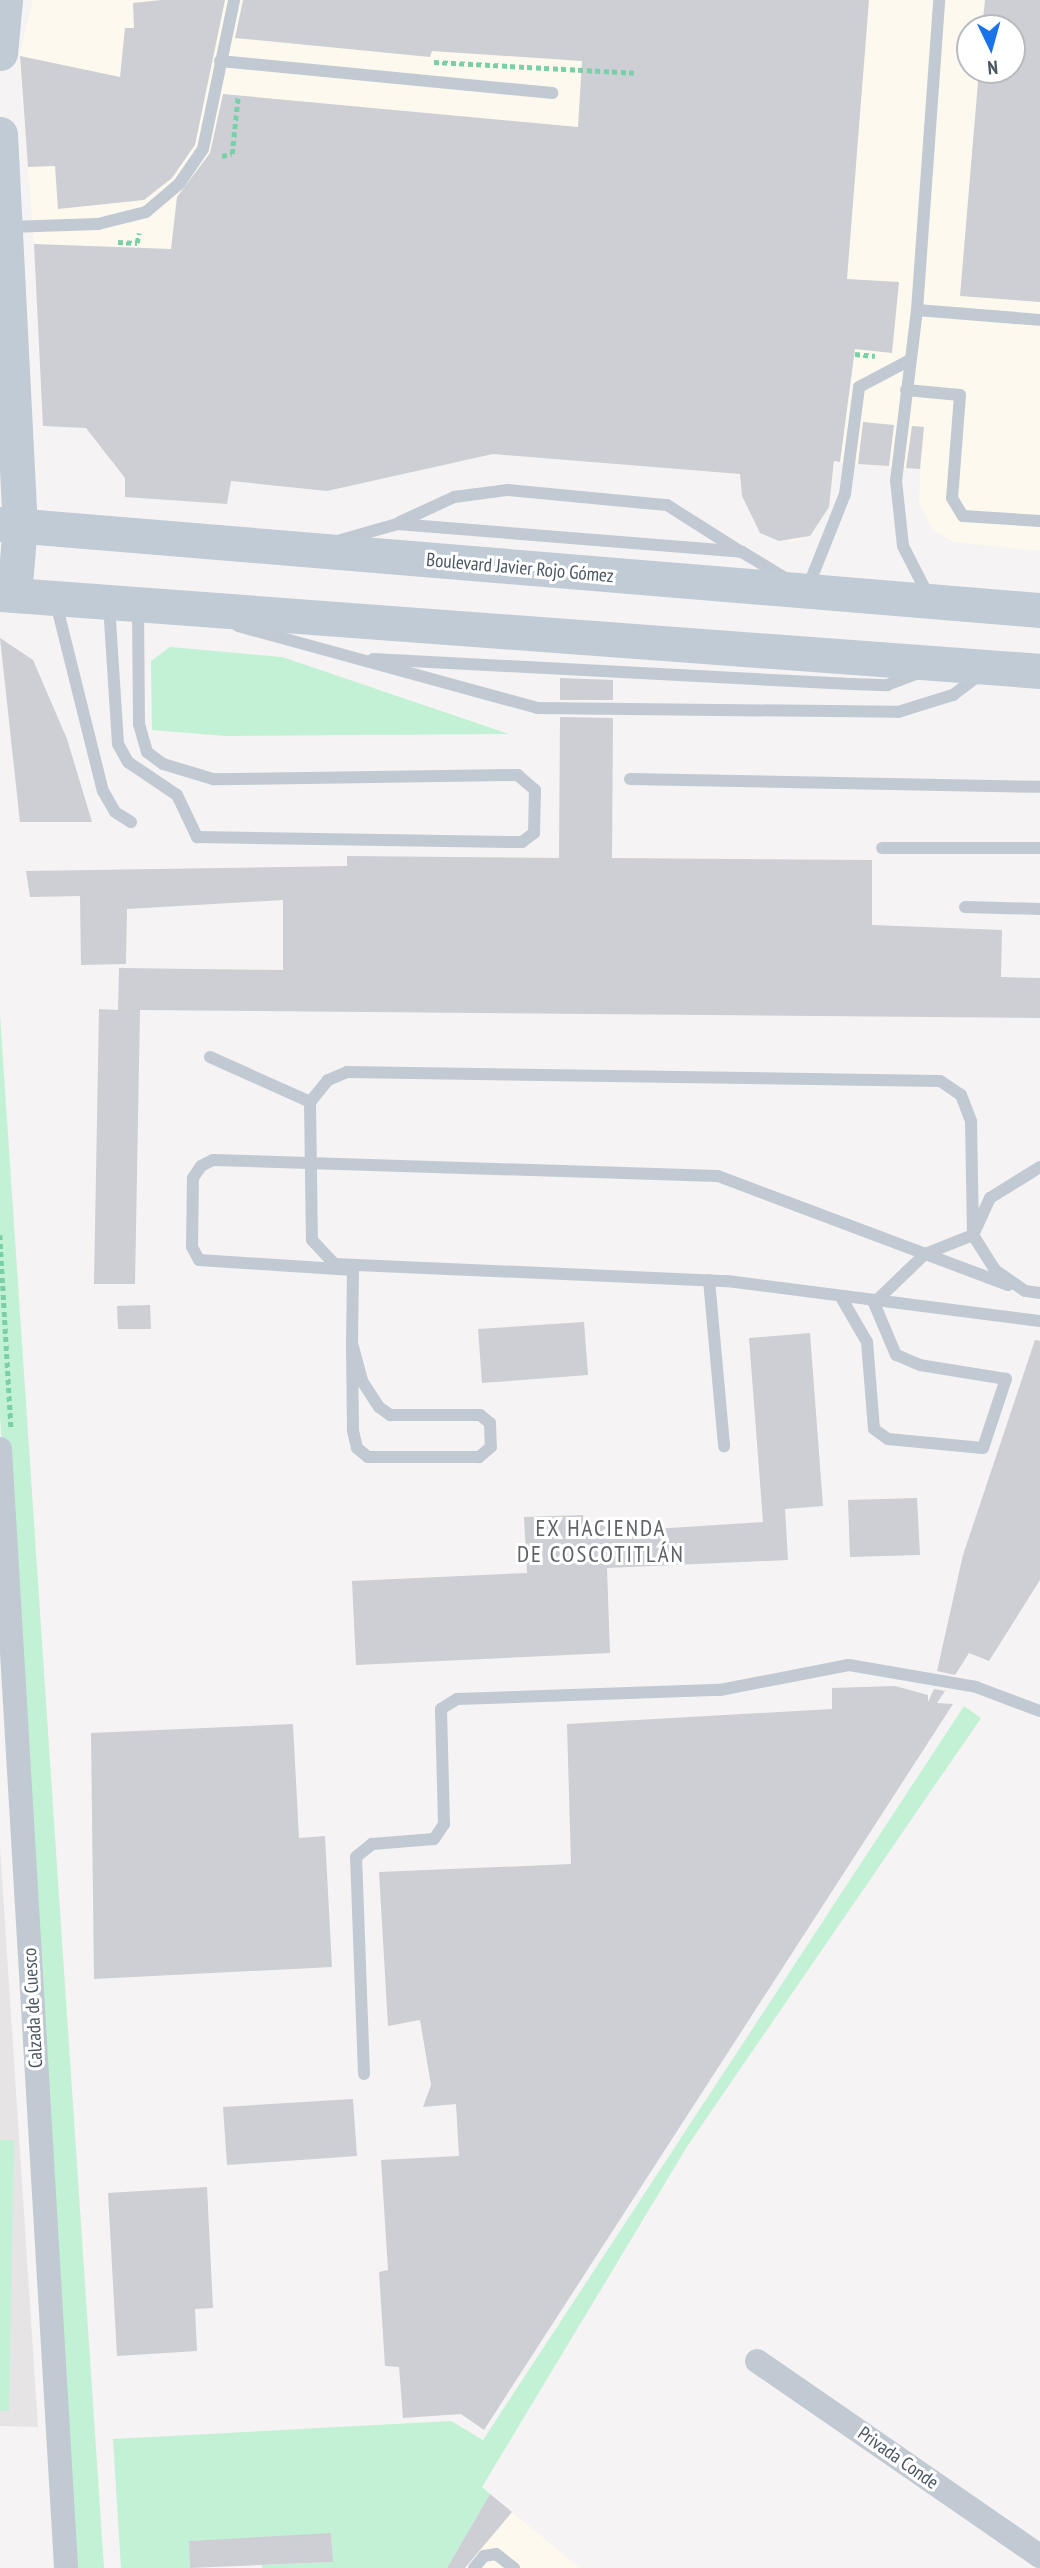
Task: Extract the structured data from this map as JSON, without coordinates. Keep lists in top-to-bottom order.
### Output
{
  "streets": {
    "main road": ["Boulevard Javier Rojo Gómez"],
    "street": ["Calzada de Cuesco", "Privada Conde"]
  },
  "districts": ["EX HACIENDA DE COSCOTITLÁN"],
  "north": "bottom"
}
